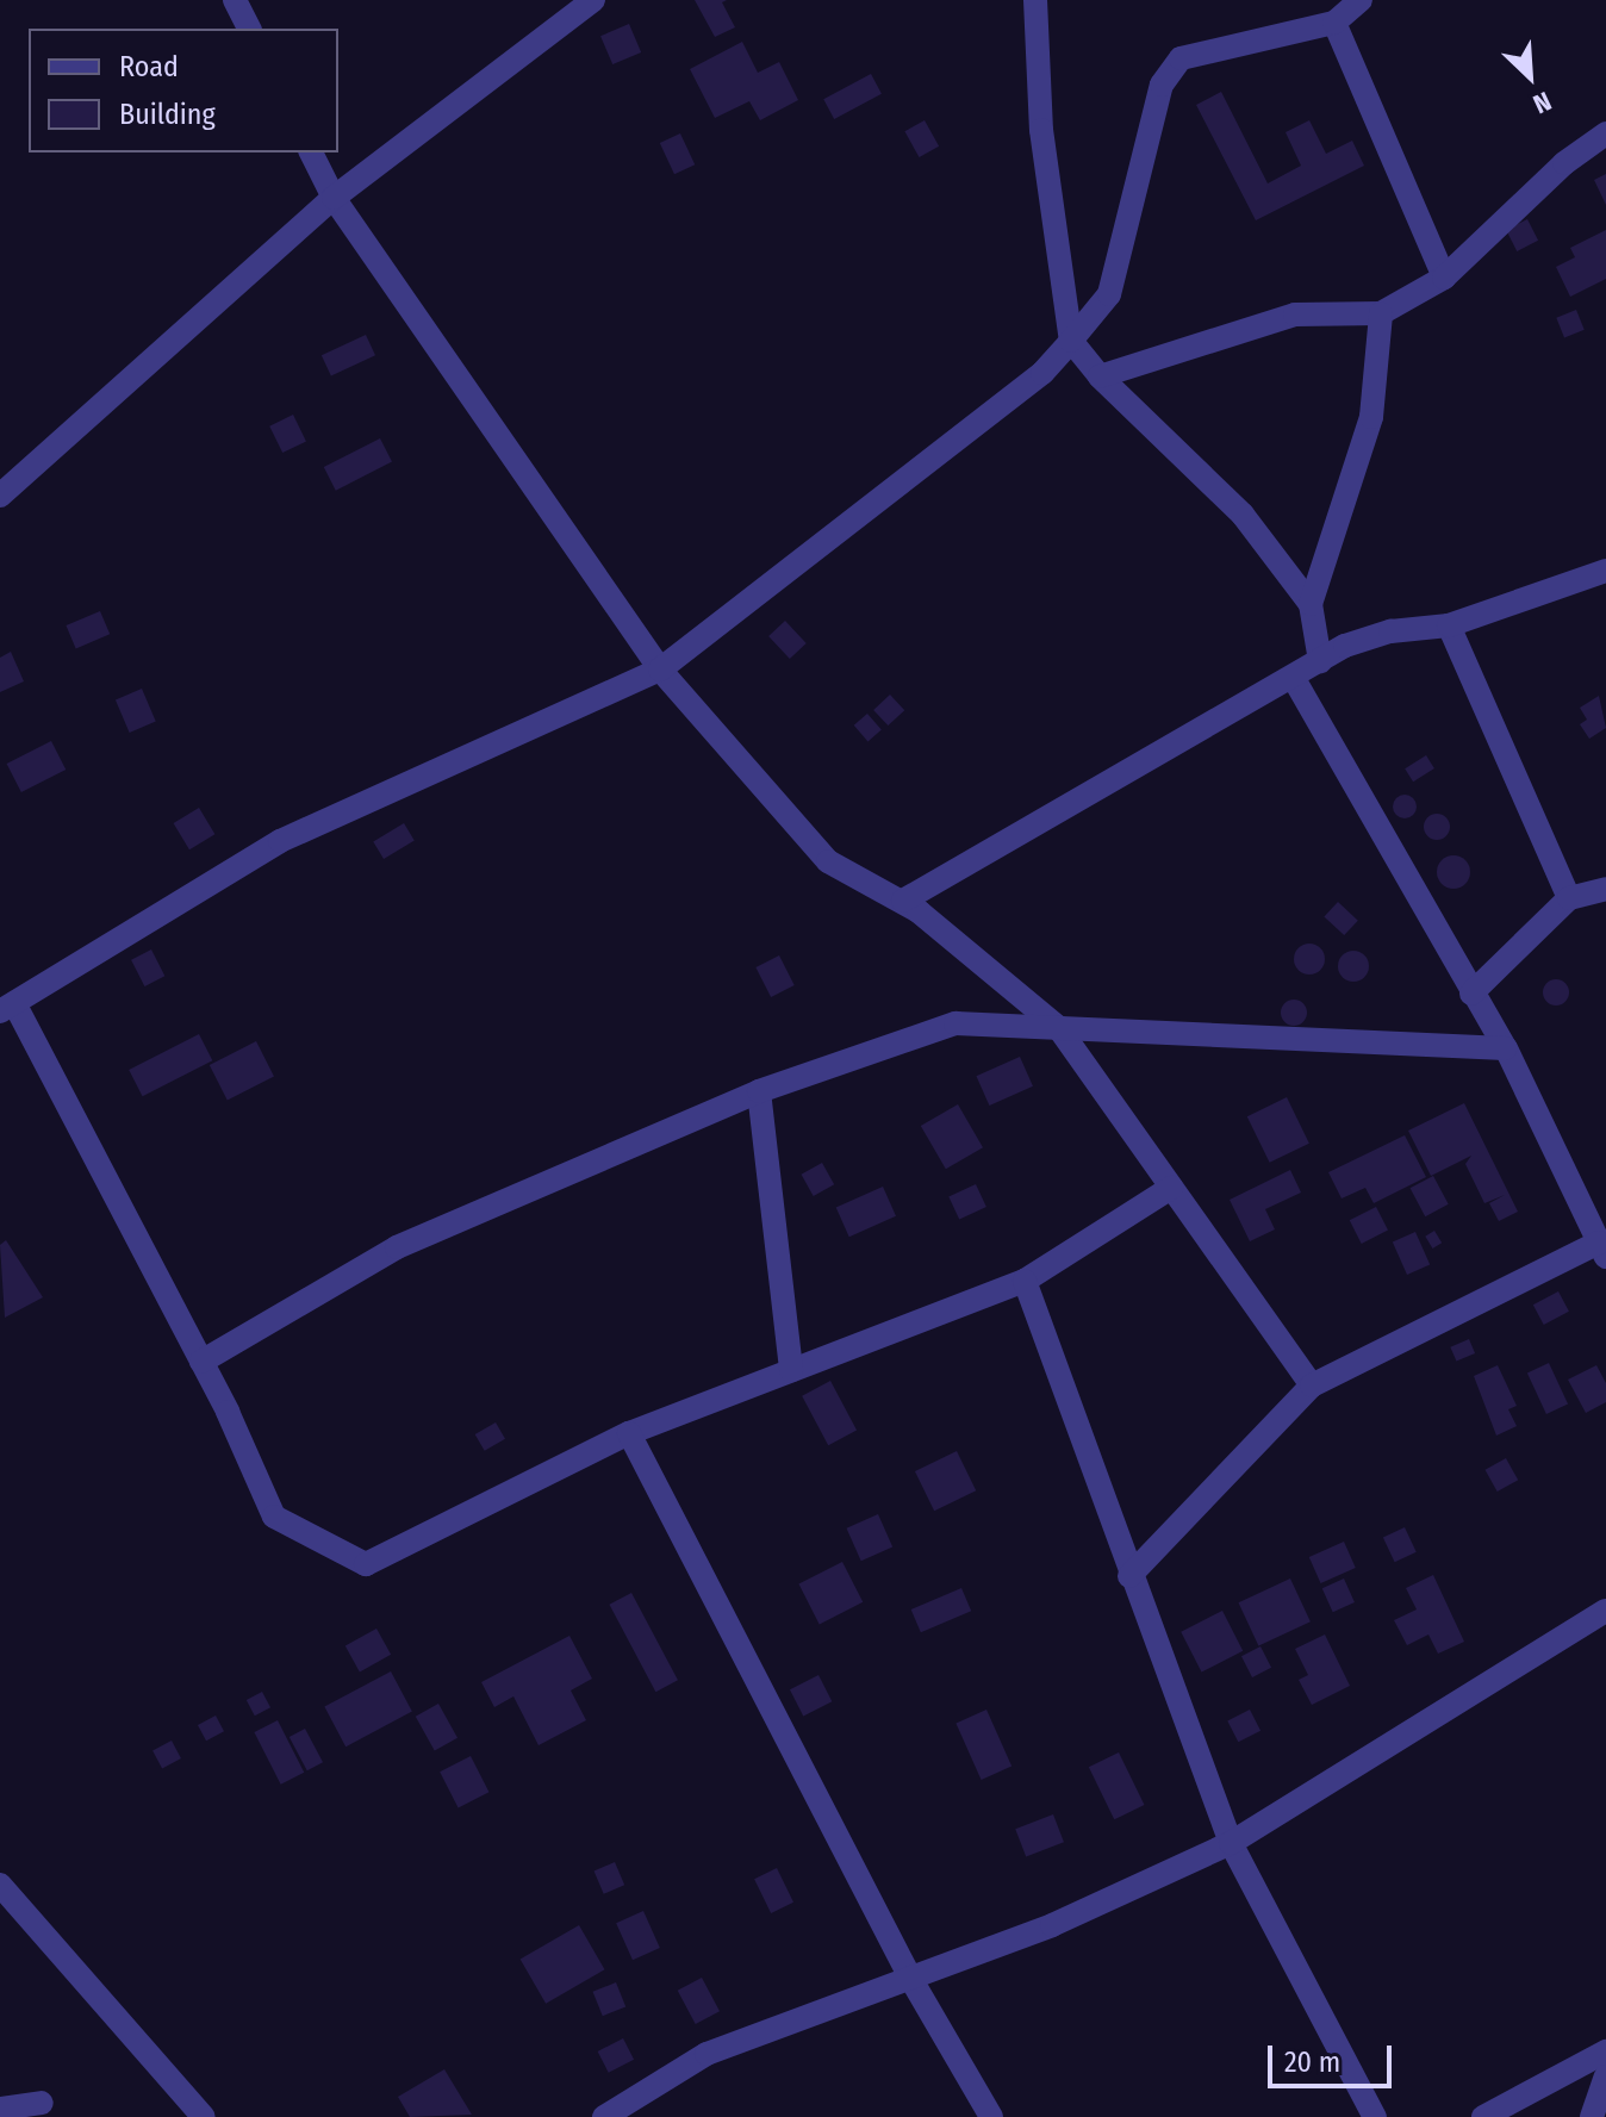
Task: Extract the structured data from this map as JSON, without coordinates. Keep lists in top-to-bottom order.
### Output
{
  "legend": ["Road", "Building"],
  "scale_bar": "20 m",
  "north": "bottom right"
}
